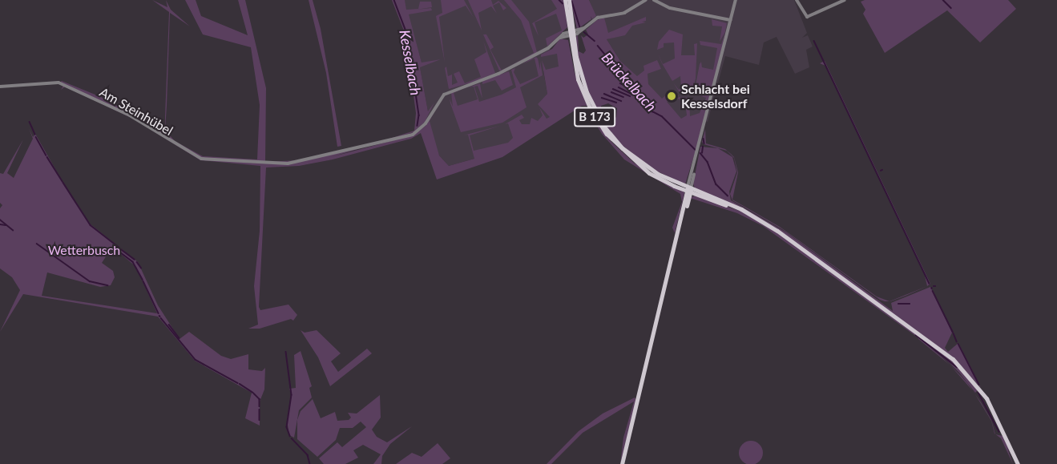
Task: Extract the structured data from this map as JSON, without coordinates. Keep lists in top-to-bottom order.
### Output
{
  "streets": {
    "main road": ["B 173"],
    "street": ["Am Steinhübel"]
  },
  "crossings": [
    ["Am Steinhübel", "B 173"]
  ],
  "water": ["Kesselbach", "Brückelbach"],
  "parks": ["Wetterbusch"],
  "places": ["Schlacht bei Kesselsdorf"]
}
